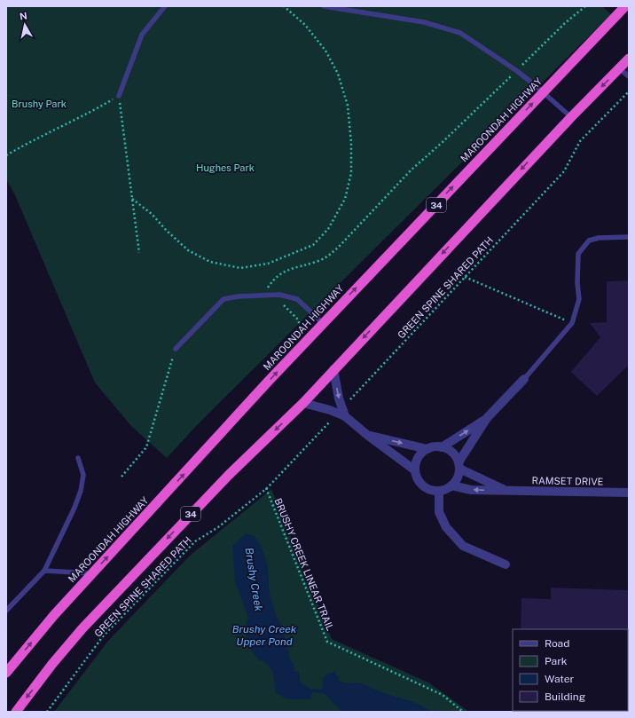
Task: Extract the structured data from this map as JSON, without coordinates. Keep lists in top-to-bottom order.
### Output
{
  "streets": {
    "highway": ["MAROONDAH HIGHWAY", "34"],
    "street": ["RAMSET DRIVE"],
    "path": ["GREEN SPINE SHARED PATH", "BRUSHY CREEK LINEAR TRAIL"]
  },
  "crossings": [
    ["GREEN SPINE SHARED PATH", "BRUSHY CREEK LINEAR TRAIL"]
  ],
  "water": ["Brushy Creek", "Brushy Creek Upper Pond"],
  "parks": ["Brushy Park", "Hughes Park"],
  "legend": [
    "Road",
    "Park",
    "Water",
    "Building"
  ],
  "north": "top"
}
